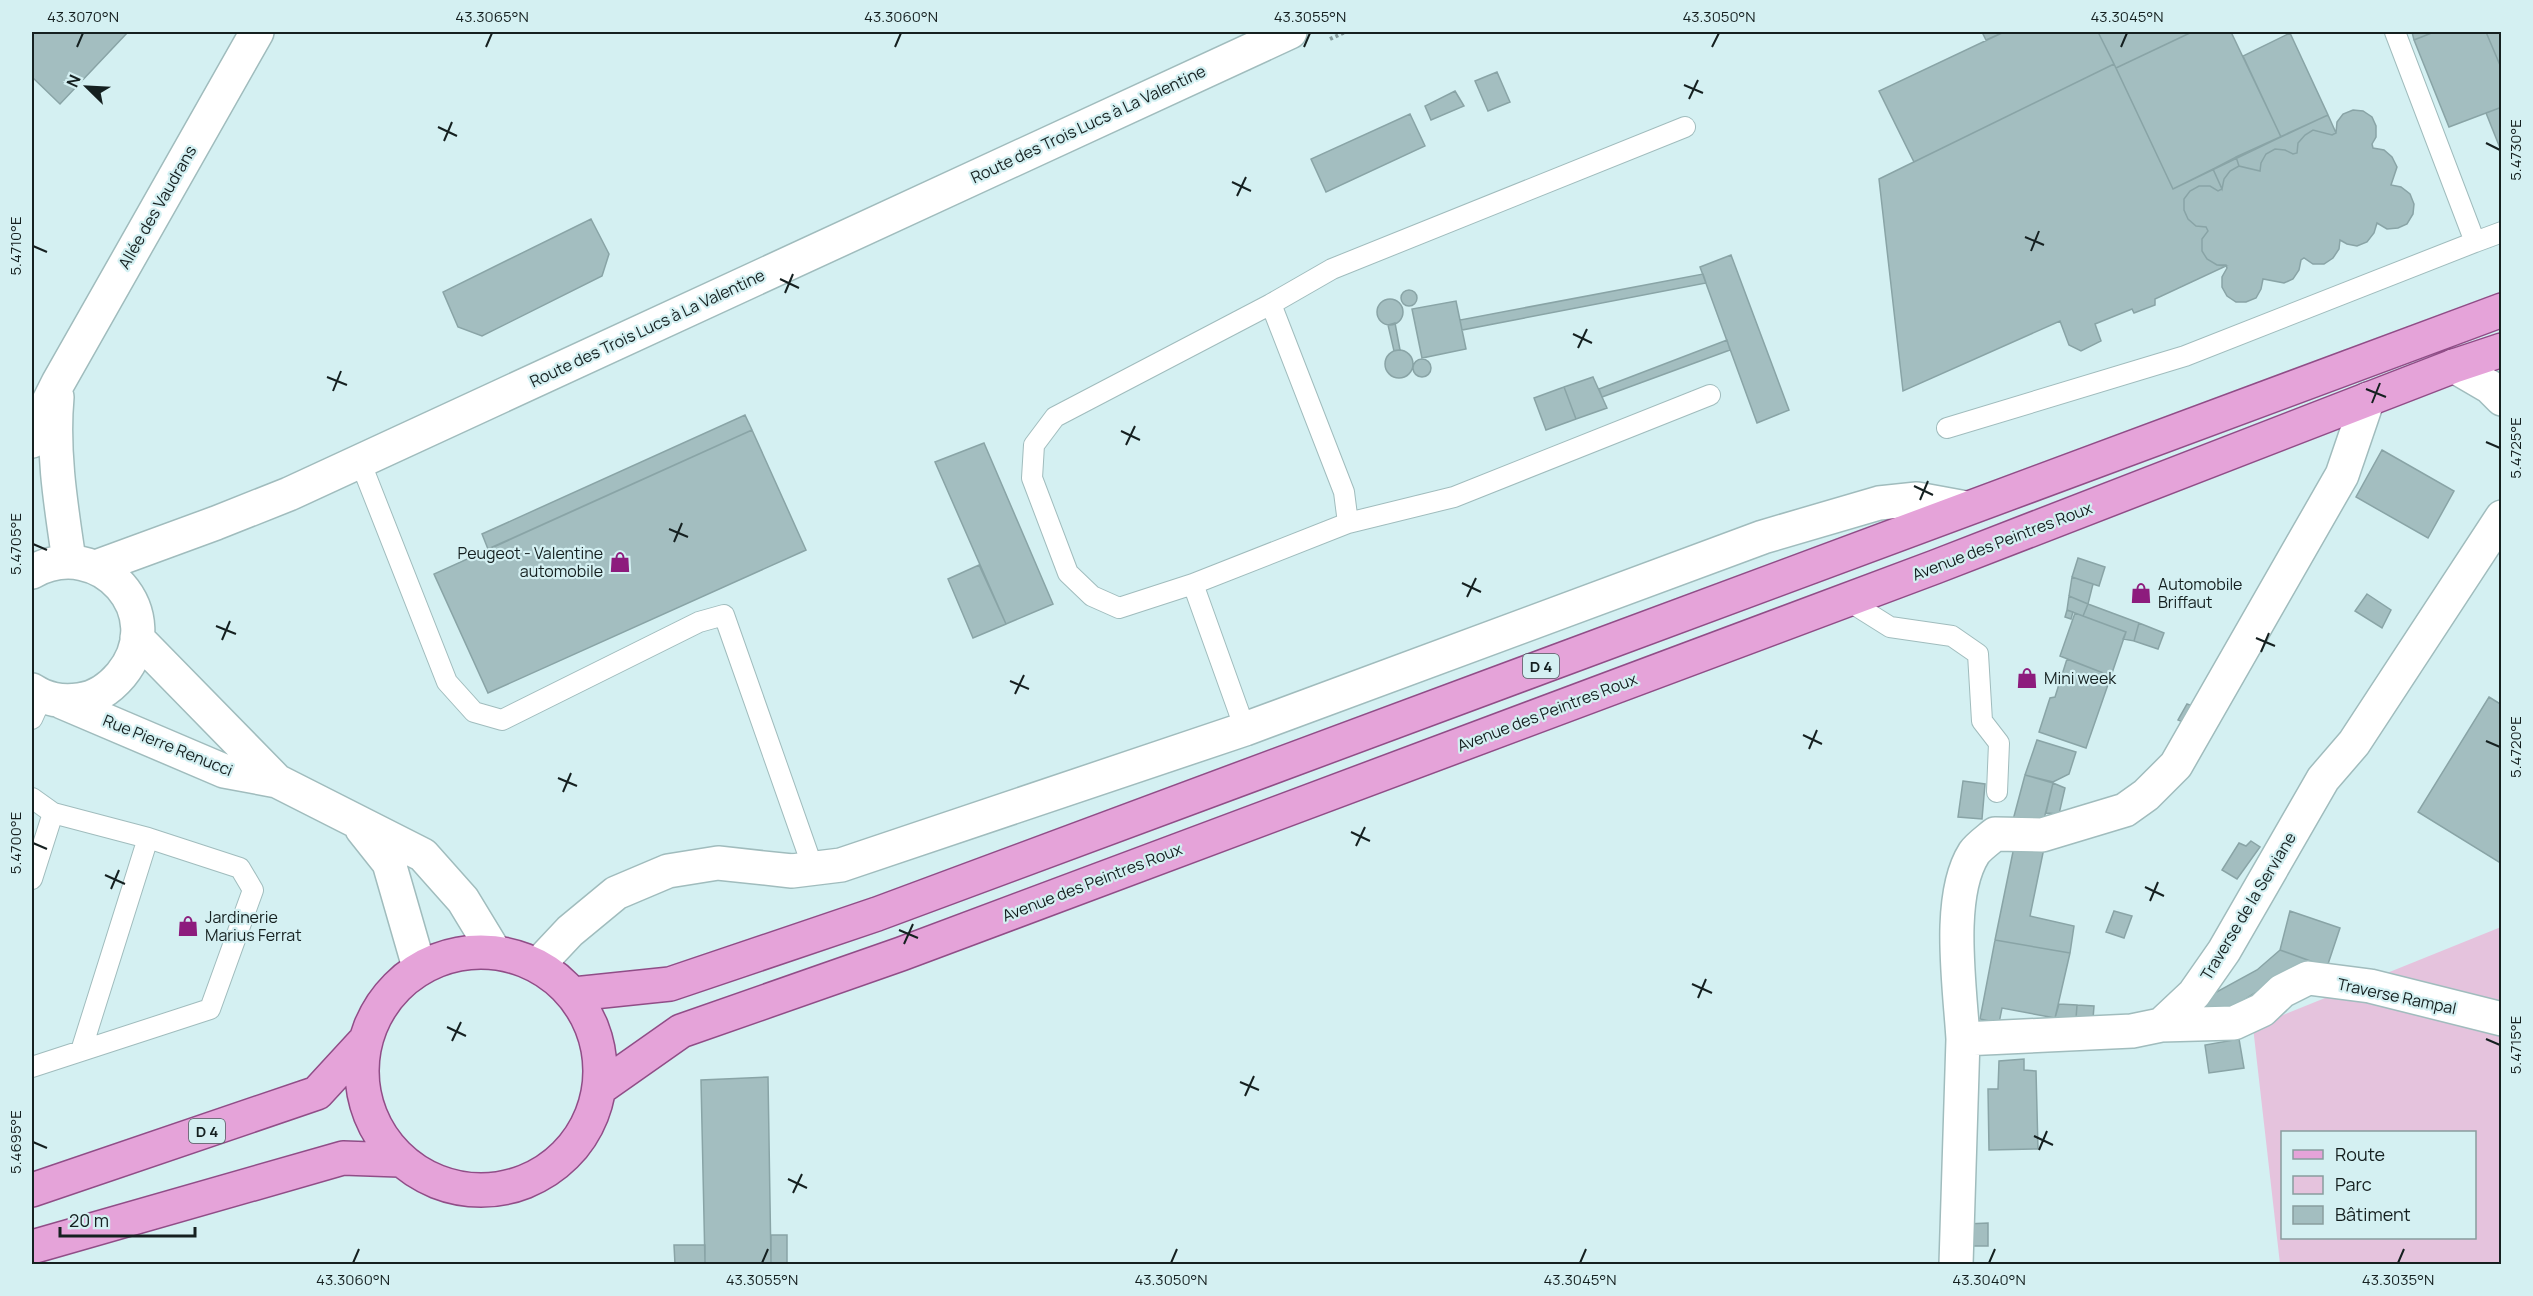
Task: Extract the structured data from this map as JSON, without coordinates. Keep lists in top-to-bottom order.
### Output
{
  "streets": {
    "main road": ["Avenue des Peintres Roux", "D 4"],
    "street": [
      "Route des Trois Lucs à La Valentine",
      "Allée des Vaudrans",
      "Rue Pierre Renucci",
      "Traverse de la Serviane",
      "Traverse Rampal"
    ]
  },
  "crossings": [
    ["Route des Trois Lucs à La Valentine", "Allée des Vaudrans"],
    ["Traverse de la Serviane", "Traverse Rampal"]
  ],
  "places": {
    "shop": [
      "Peugeot - Valentine automobile",
      "Automobile Briffaut",
      "Mini week",
      "Jardinerie Marius Ferrat"
    ]
  },
  "legend": ["Route", "Parc", "Bâtiment"],
  "scale_bar": "20 m",
  "north": "top left",
  "coordinates": [
    "43.3070°N",
    "43.3065°N",
    "43.3060°N",
    "43.3055°N",
    "43.3050°N",
    "43.3045°N",
    "5.4730°E",
    "5.4710°E",
    "5.4725°E",
    "5.4705°E",
    "5.4720°E",
    "5.4700°E",
    "5.4715°E",
    "5.4695°E",
    "43.3040°N",
    "43.3035°N"
  ]
}
